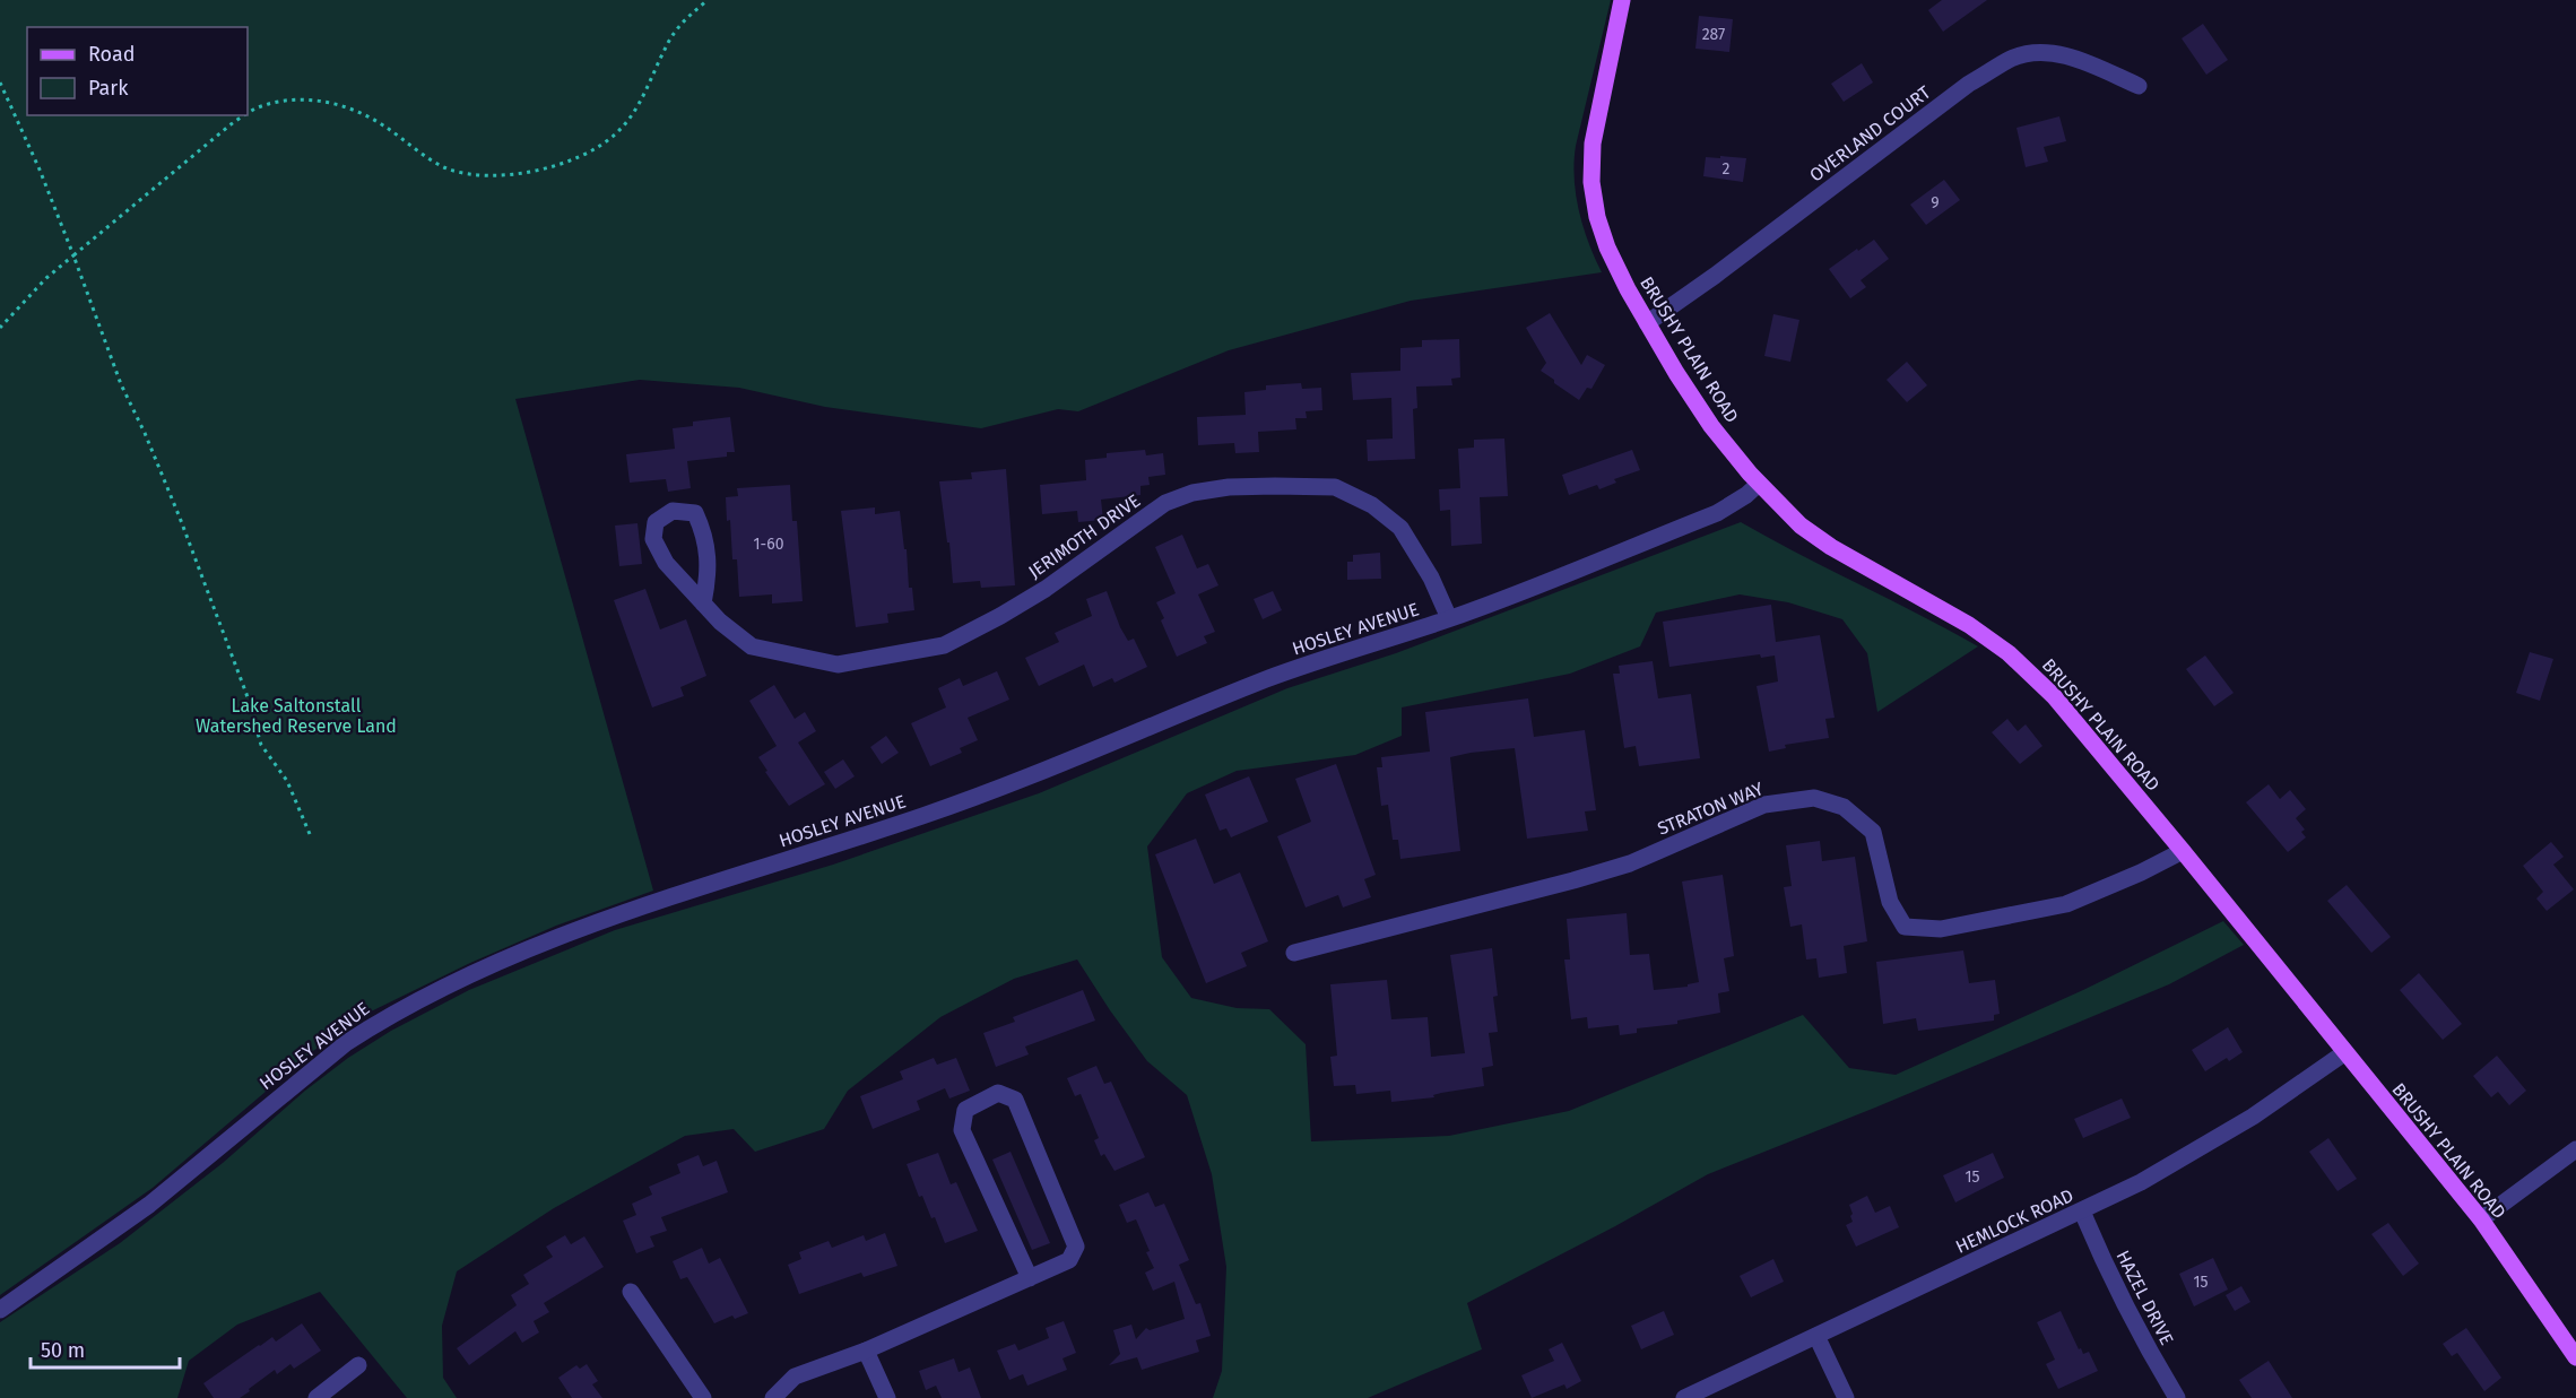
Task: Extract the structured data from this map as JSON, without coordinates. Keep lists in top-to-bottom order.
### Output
{
  "streets": {
    "main road": ["BRUSHY PLAIN ROAD"],
    "street": [
      "OVERLAND COURT",
      "JERIMOTH DRIVE",
      "HOSLEY AVENUE",
      "STRATON WAY",
      "HEMLOCK ROAD",
      "HAZEL DRIVE"
    ]
  },
  "crossings": [
    ["OVERLAND COURT", "BRUSHY PLAIN ROAD"],
    ["BRUSHY PLAIN ROAD", "HOSLEY AVENUE"],
    ["BRUSHY PLAIN ROAD", "STRATON WAY"],
    ["BRUSHY PLAIN ROAD", "HEMLOCK ROAD"],
    ["JERIMOTH DRIVE", "HOSLEY AVENUE"],
    ["HEMLOCK ROAD", "HAZEL DRIVE"]
  ],
  "parks": ["Lake Saltonstall Watershed Reserve Land"],
  "house_numbers": [
    "287",
    "2",
    "9",
    "1-60",
    "15",
    "15"
  ],
  "legend": ["Road", "Park"],
  "scale_bar": "50 m"
}
